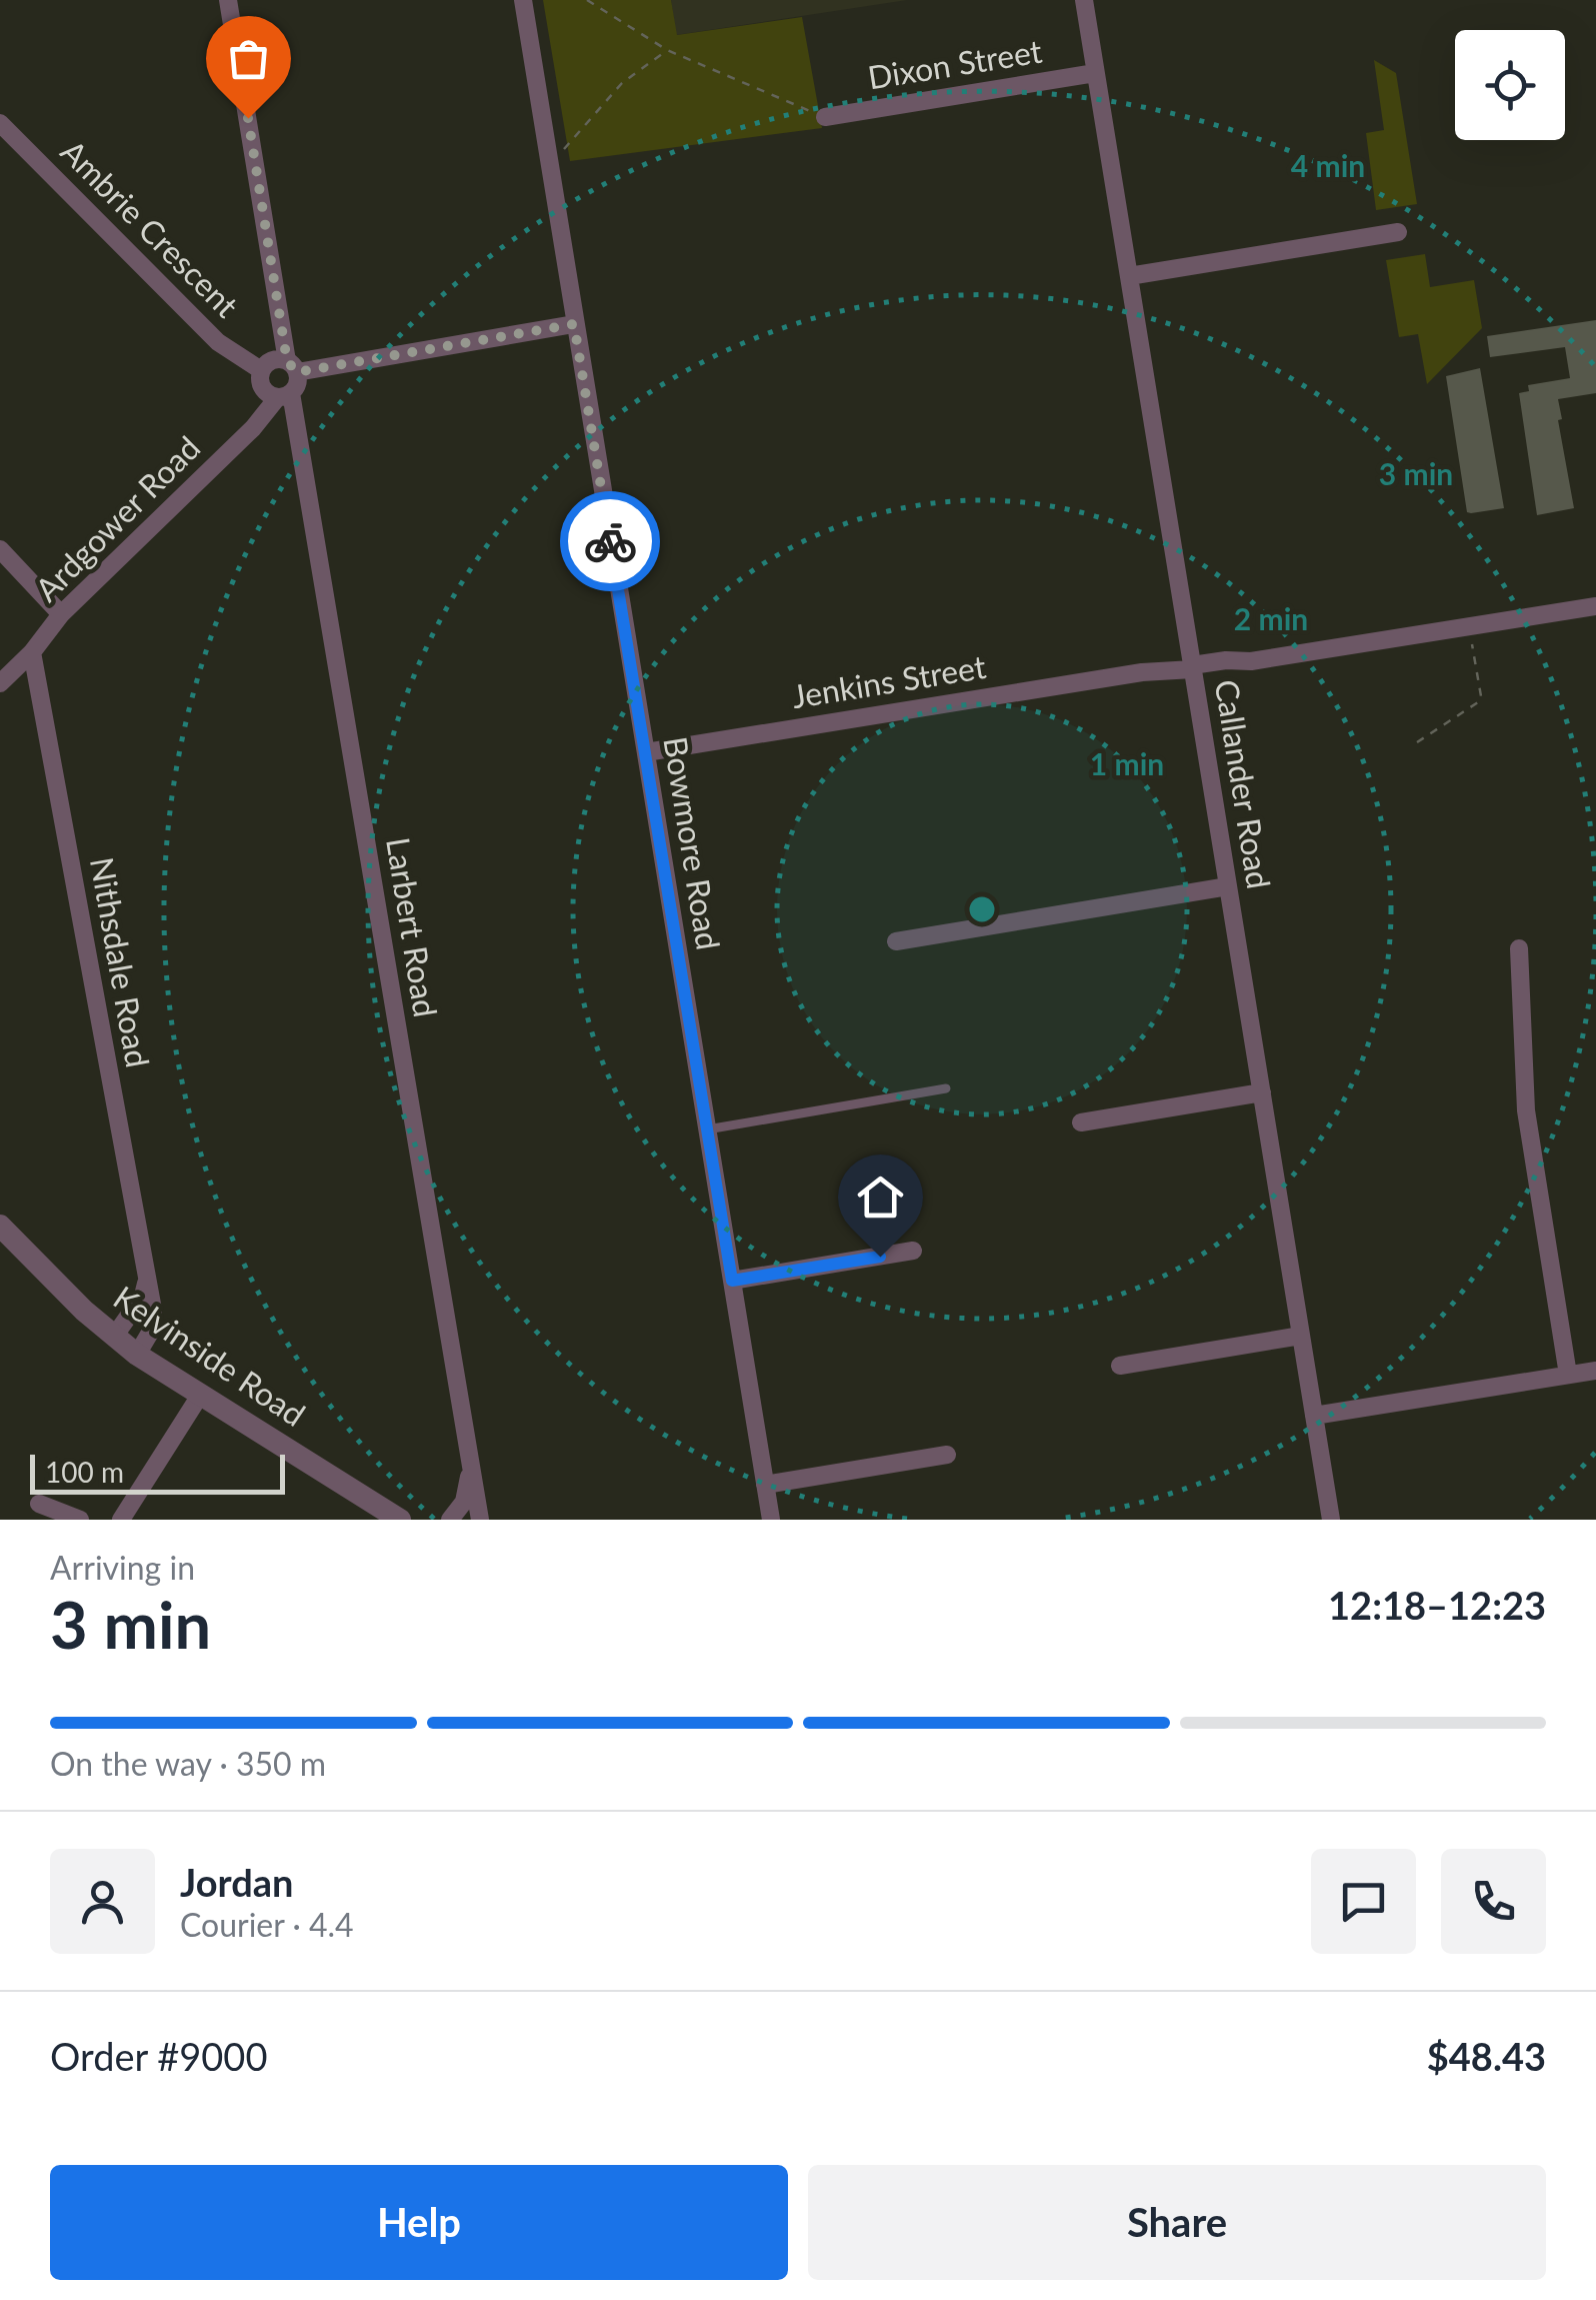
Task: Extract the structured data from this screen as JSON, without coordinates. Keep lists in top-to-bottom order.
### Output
{
  "streets": {
    "street": [
      "Dixon Street",
      "Ambrie Crescent",
      "Ardgower Road",
      "Jenkins Street",
      "Callander Road",
      "Bowmore Road",
      "Larbert Road",
      "Nithsdale Road",
      "Kelvinside Road"
    ]
  },
  "crossings": [
    ["Dixon Street", "Callander Road"],
    ["Ambrie Crescent", "Ardgower Road"],
    ["Ambrie Crescent", "Larbert Road"],
    ["Ardgower Road", "Larbert Road"],
    ["Ardgower Road", "Nithsdale Road"],
    ["Jenkins Street", "Callander Road"],
    ["Jenkins Street", "Bowmore Road"],
    ["Nithsdale Road", "Kelvinside Road"]
  ],
  "scale_bar": "100 m",
  "page": {
    "scale": "100 m",
    "heading": ["3 min", "Arriving in", "12:18–12:23"],
    "panel": [
      "Jordan",
      "Courier · 4.4",
      "Order #9000",
      "$48.43"
    ],
    "bar": "On the way · 350 m",
    "buttons": ["Help", "Share"]
  },
  "rings": [
    "4 min",
    "3 min",
    "2 min",
    "1 min"
  ]
}
